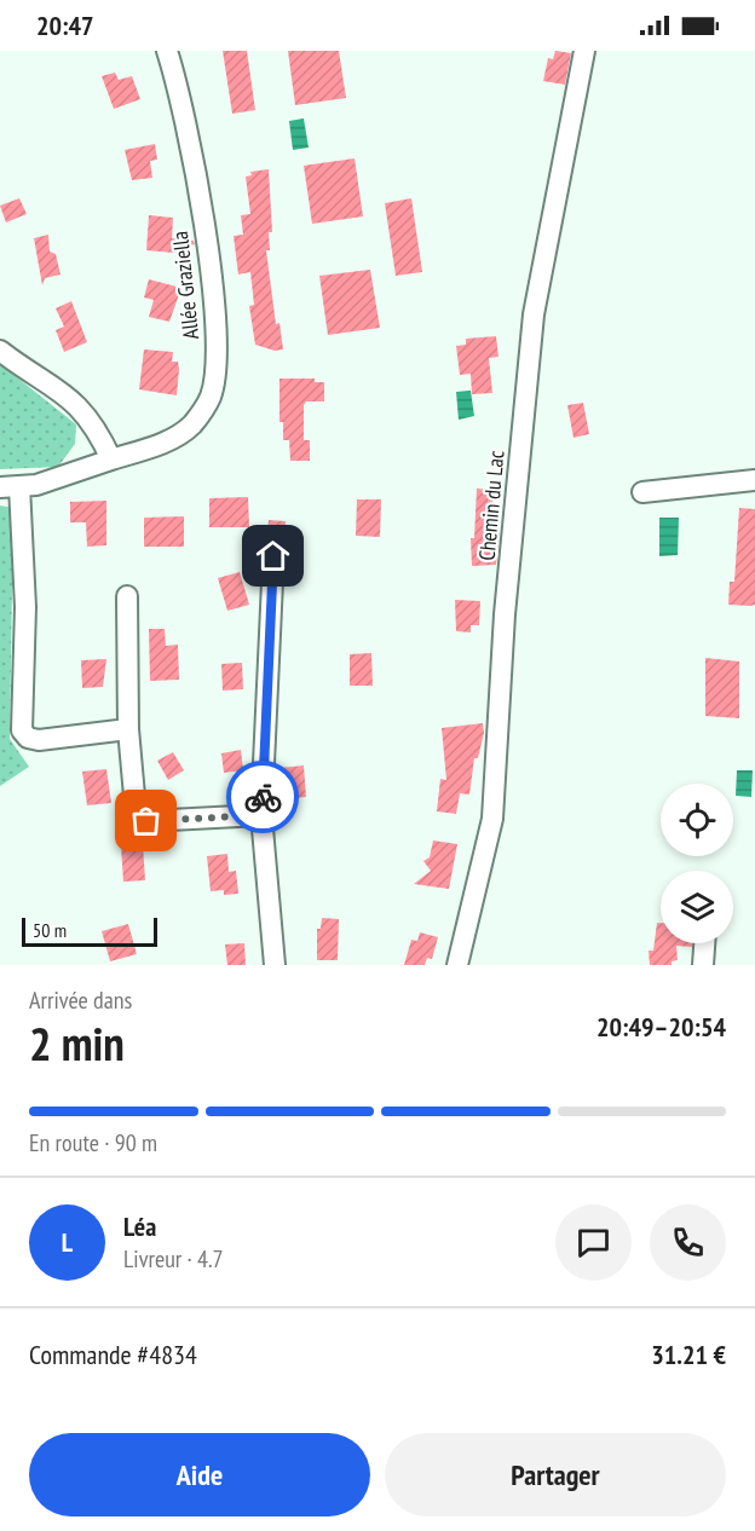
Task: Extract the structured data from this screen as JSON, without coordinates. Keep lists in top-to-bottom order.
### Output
{
  "streets": {
    "street": ["Allée Graziella", "Chemin du Lac"]
  },
  "scale_bar": "50 m",
  "page": {
    "status": "20:47",
    "scale": "50 m",
    "heading": ["2 min", "Arrivée dans", "20:49–20:54"],
    "panel": [
      "Léa",
      "Livreur · 4.7",
      "Commande #4834",
      "31.21 €"
    ],
    "bar": "En route · 90 m",
    "round": "L",
    "buttons": ["Aide", "Partager"]
  }
}
